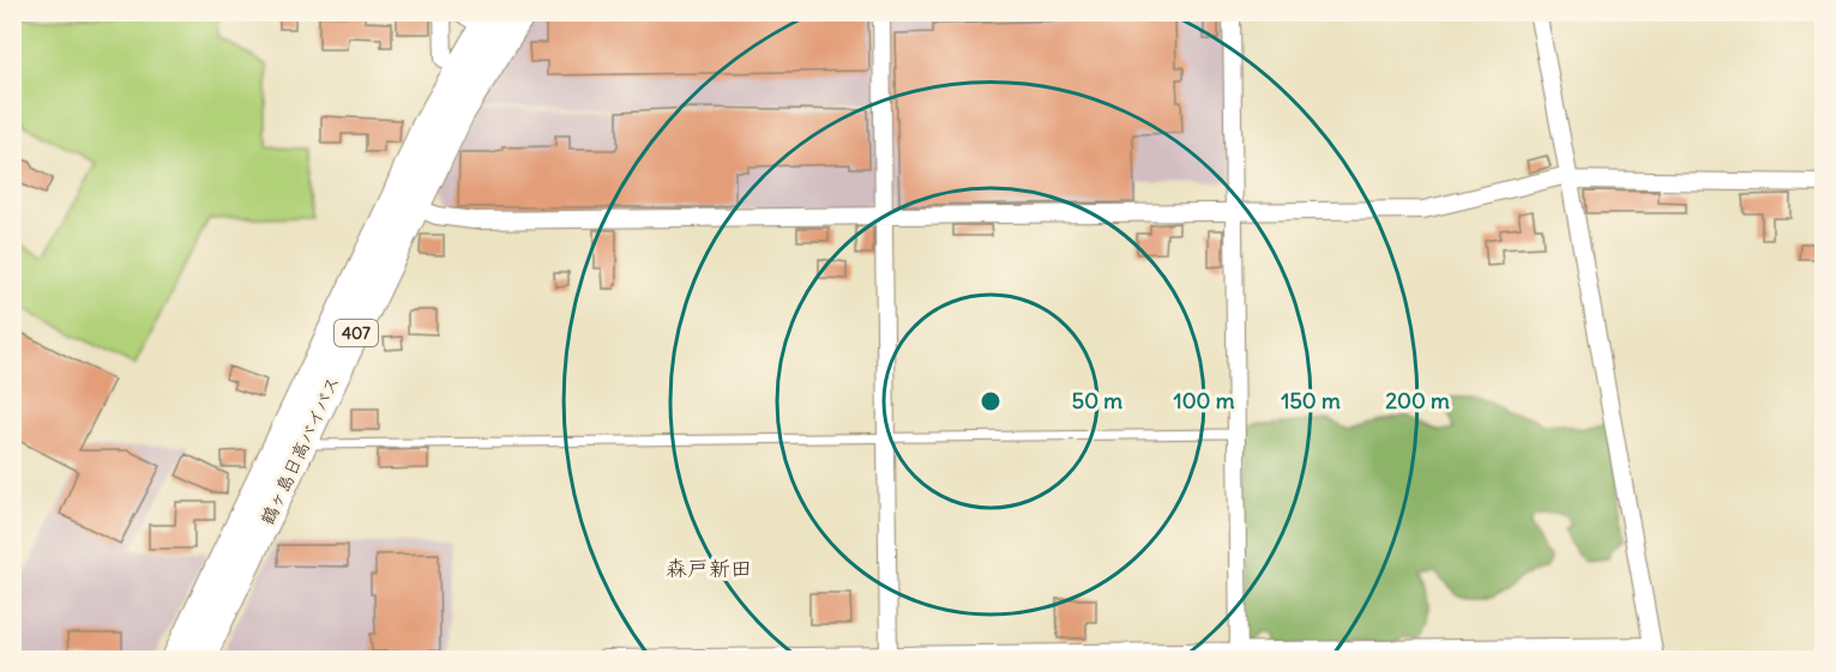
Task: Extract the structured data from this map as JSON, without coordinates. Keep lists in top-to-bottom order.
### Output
{
  "streets": {
    "highway": ["407", "鶴ヶ島日高バイパス"]
  },
  "districts": ["森戸新田"],
  "rings": [
    "50 m",
    "100 m",
    "150 m",
    "200 m"
  ]
}
